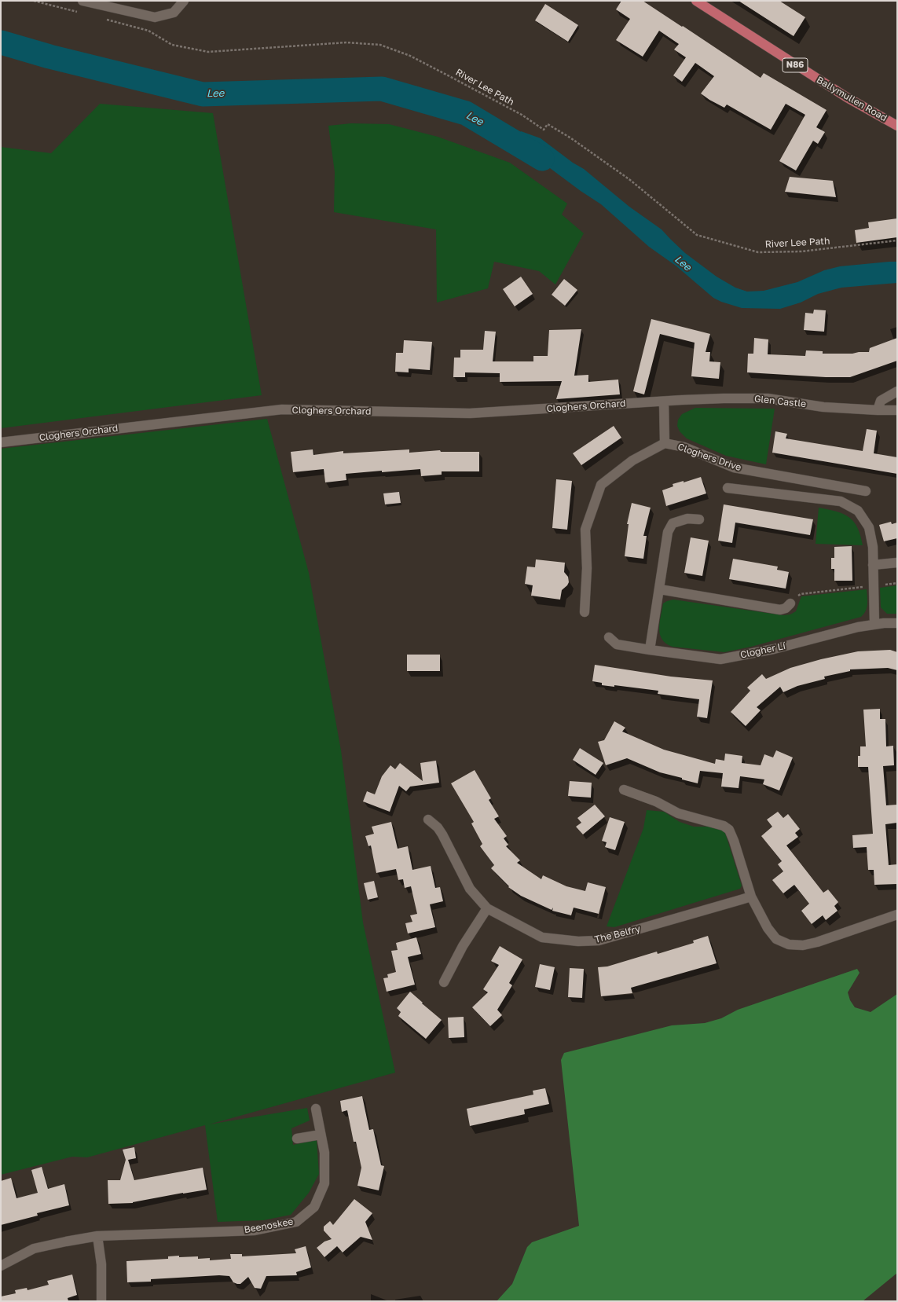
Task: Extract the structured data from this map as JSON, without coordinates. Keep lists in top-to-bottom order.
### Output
{
  "streets": {
    "main road": ["N86", "Ballymullen Road"],
    "street": [
      "Glen Castle",
      "Cloghers Orchard",
      "Cloghers Drive",
      "Clogher Lí",
      "The Belfry",
      "Beenoskee"
    ],
    "path": ["River Lee Path"]
  },
  "crossings": [
    ["Glen Castle", "Cloghers Orchard"]
  ],
  "water": ["Lee"]
}
